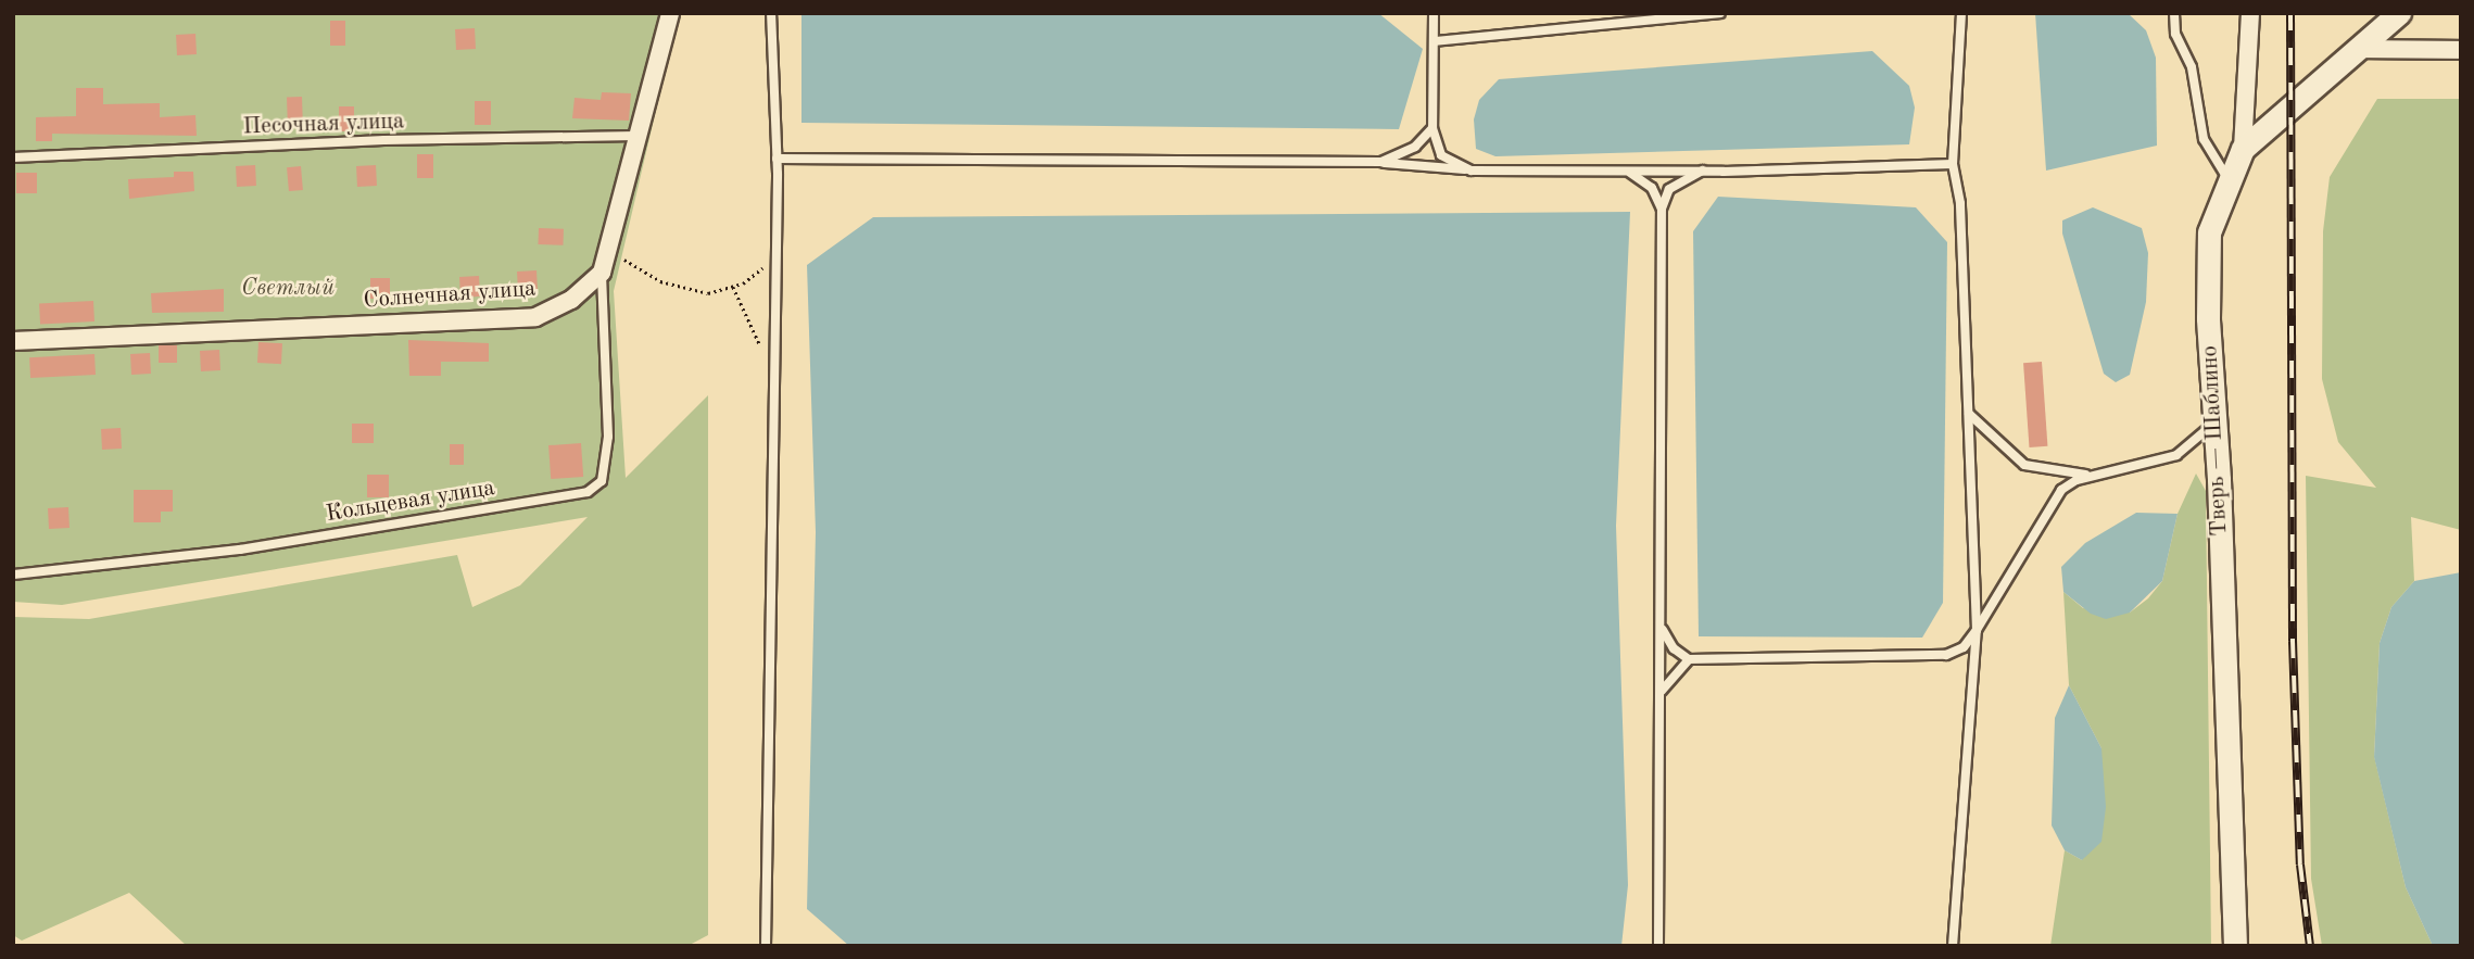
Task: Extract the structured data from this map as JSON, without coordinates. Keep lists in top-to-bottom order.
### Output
{
  "streets": {
    "street": ["Солнечная улица", "Тверь — Шаблино"],
    "lane": ["Песочная улица", "Кольцевая улица"]
  },
  "crossings": [
    ["Солнечная улица", "Кольцевая улица"]
  ],
  "parks": ["Светлый"]
}
